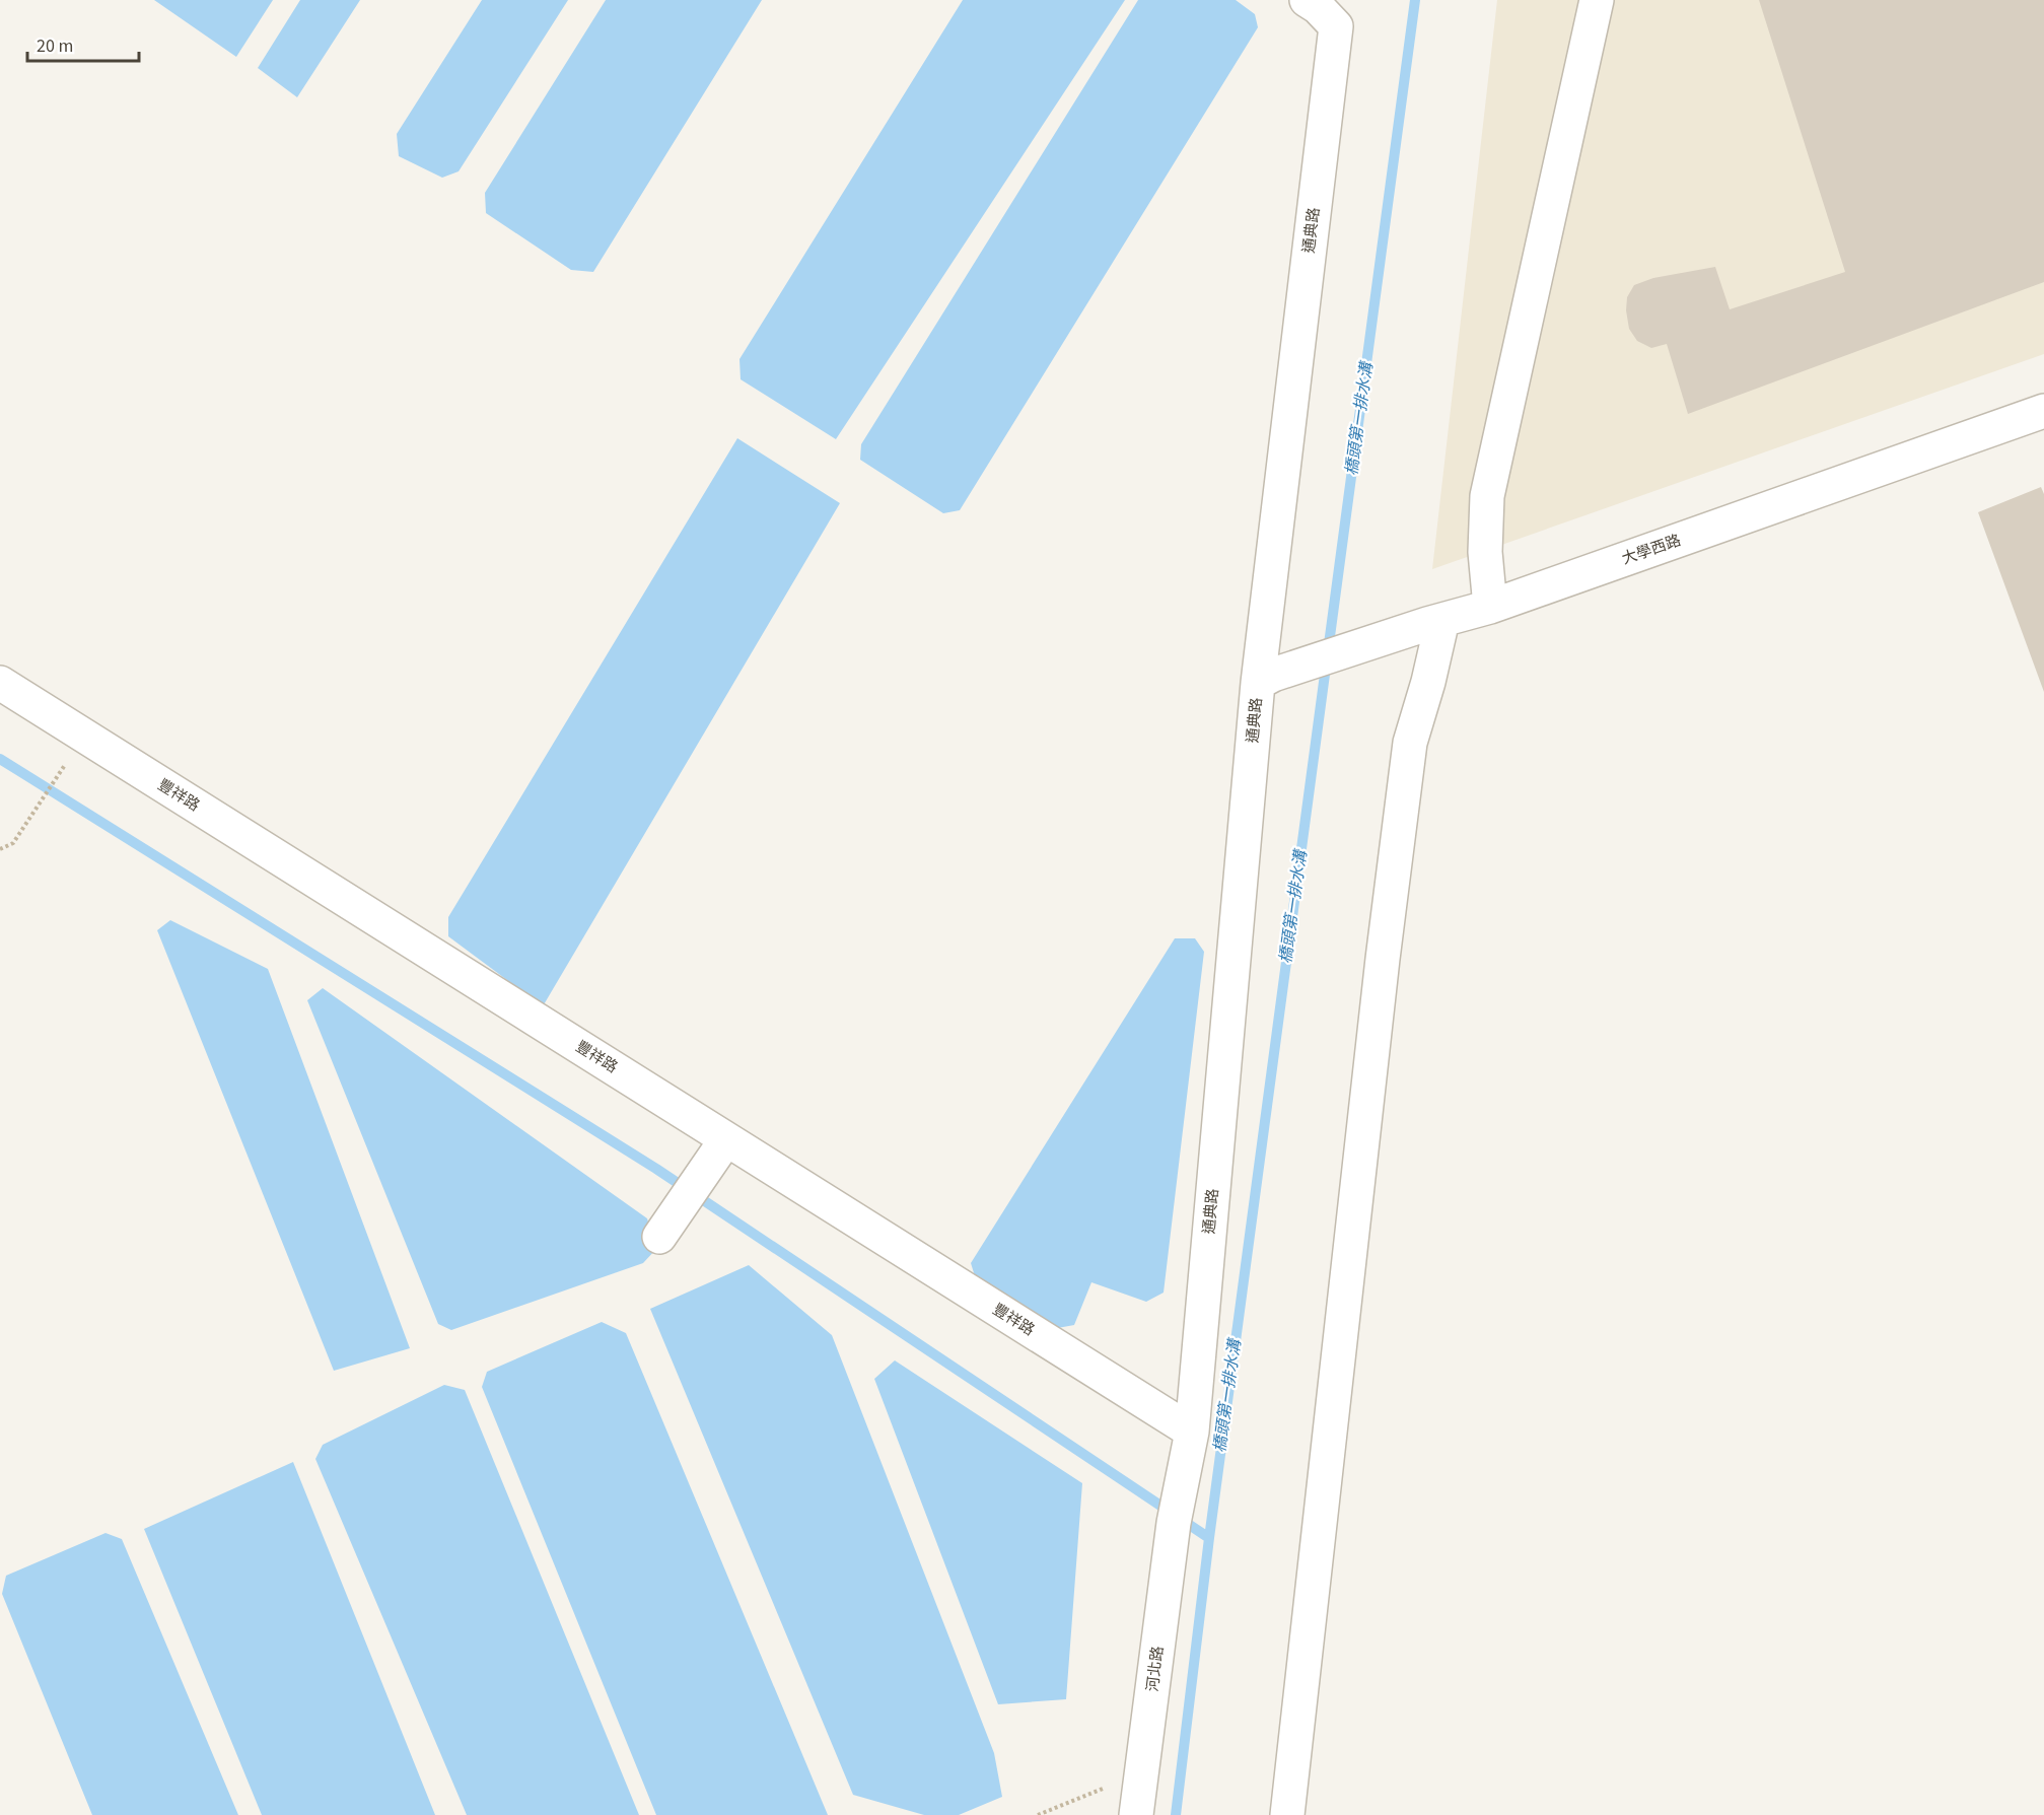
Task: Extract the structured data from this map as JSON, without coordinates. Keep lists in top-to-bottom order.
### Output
{
  "streets": {
    "street": [
      "通典路",
      "大學西路",
      "豐祥路",
      "河北路"
    ]
  },
  "crossings": [
    ["通典路", "大學西路"],
    ["通典路", "豐祥路"],
    ["通典路", "河北路"]
  ],
  "water": ["橋頭第一排水溝"],
  "scale_bar": "20 m"
}
